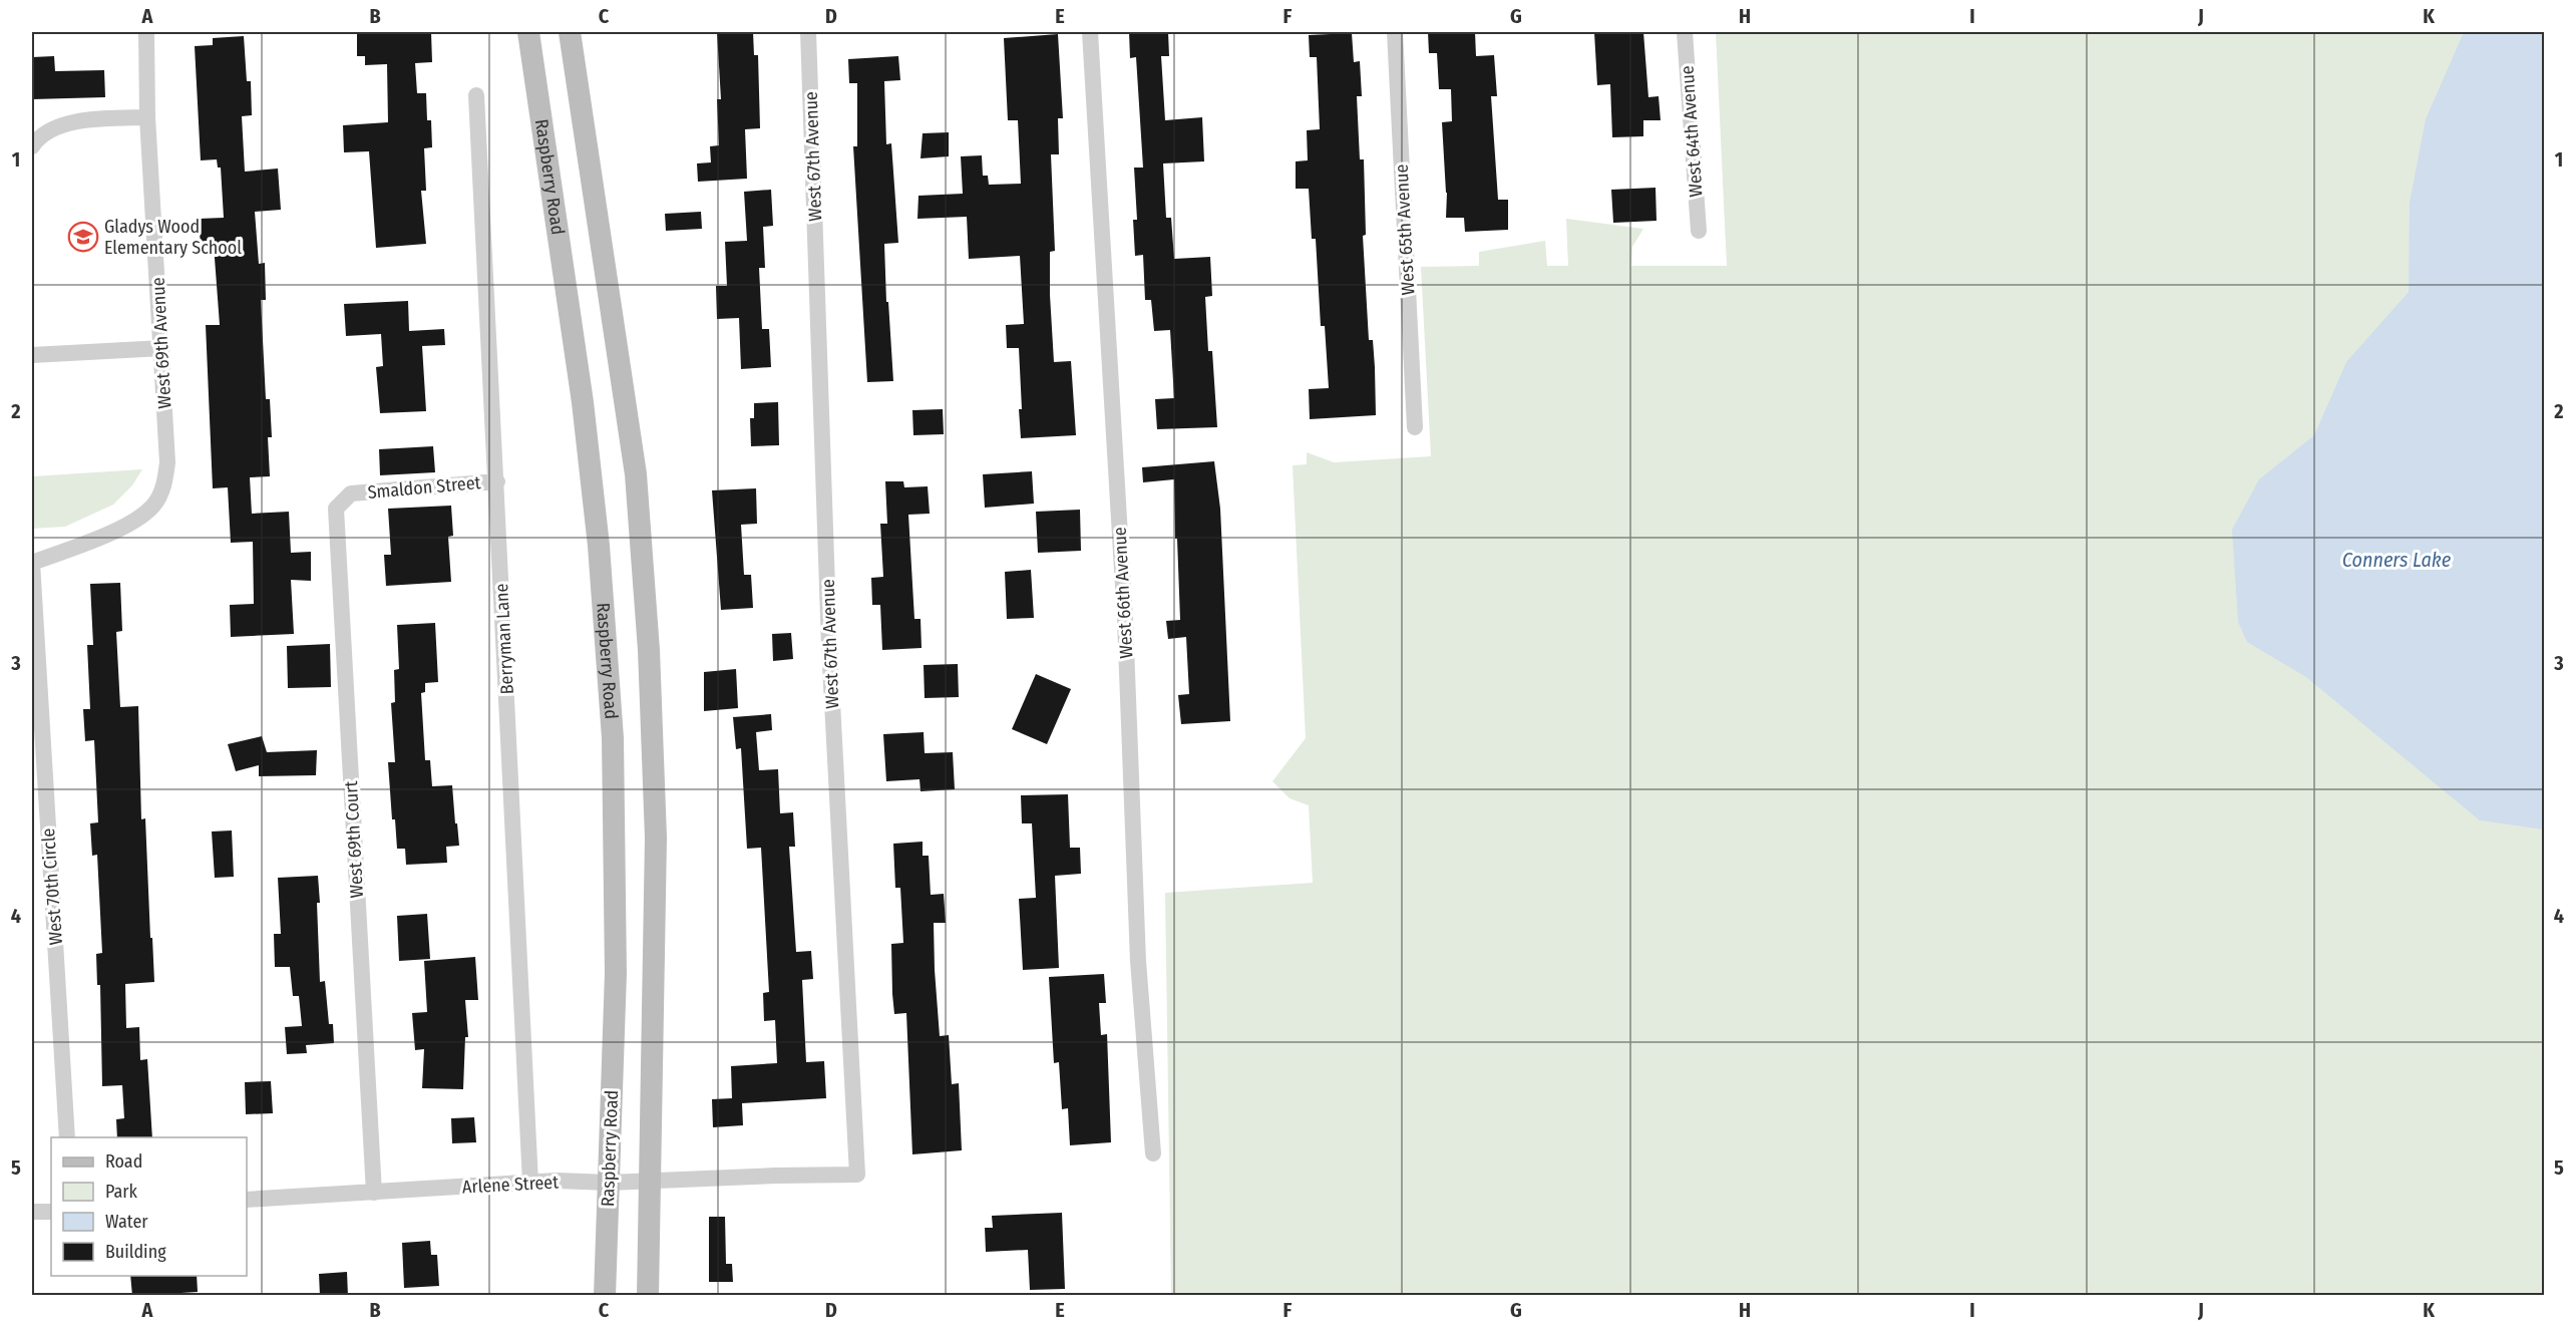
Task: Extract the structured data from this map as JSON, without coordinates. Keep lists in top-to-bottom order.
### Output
{
  "streets": {
    "main road": ["Raspberry Road"],
    "street": [
      "West 64th Avenue",
      "West 67th Avenue",
      "West 65th Avenue",
      "West 69th Avenue",
      "Smaldon Street",
      "West 66th Avenue",
      "Berryman Lane",
      "West 69th Court",
      "West 70th Circle",
      "Arlene Street"
    ]
  },
  "crossings": [
    ["West 67th Avenue", "Arlene Street"],
    ["Raspberry Road", "Arlene Street"],
    ["West 69th Avenue", "West 70th Circle"],
    ["Smaldon Street", "Berryman Lane"],
    ["Smaldon Street", "West 69th Court"],
    ["Berryman Lane", "Arlene Street"],
    ["West 69th Court", "Arlene Street"]
  ],
  "water": ["Conners Lake"],
  "places": {
    "school or university": ["Gladys Wood Elementary School"]
  },
  "legend": [
    "Road",
    "Park",
    "Water",
    "Building"
  ],
  "grid": {
    "columns": [
      "A",
      "B",
      "C",
      "D",
      "E",
      "F",
      "G",
      "H",
      "I",
      "J",
      "K"
    ],
    "rows": [
      "1",
      "2",
      "3",
      "4",
      "5"
    ]
  }
}
